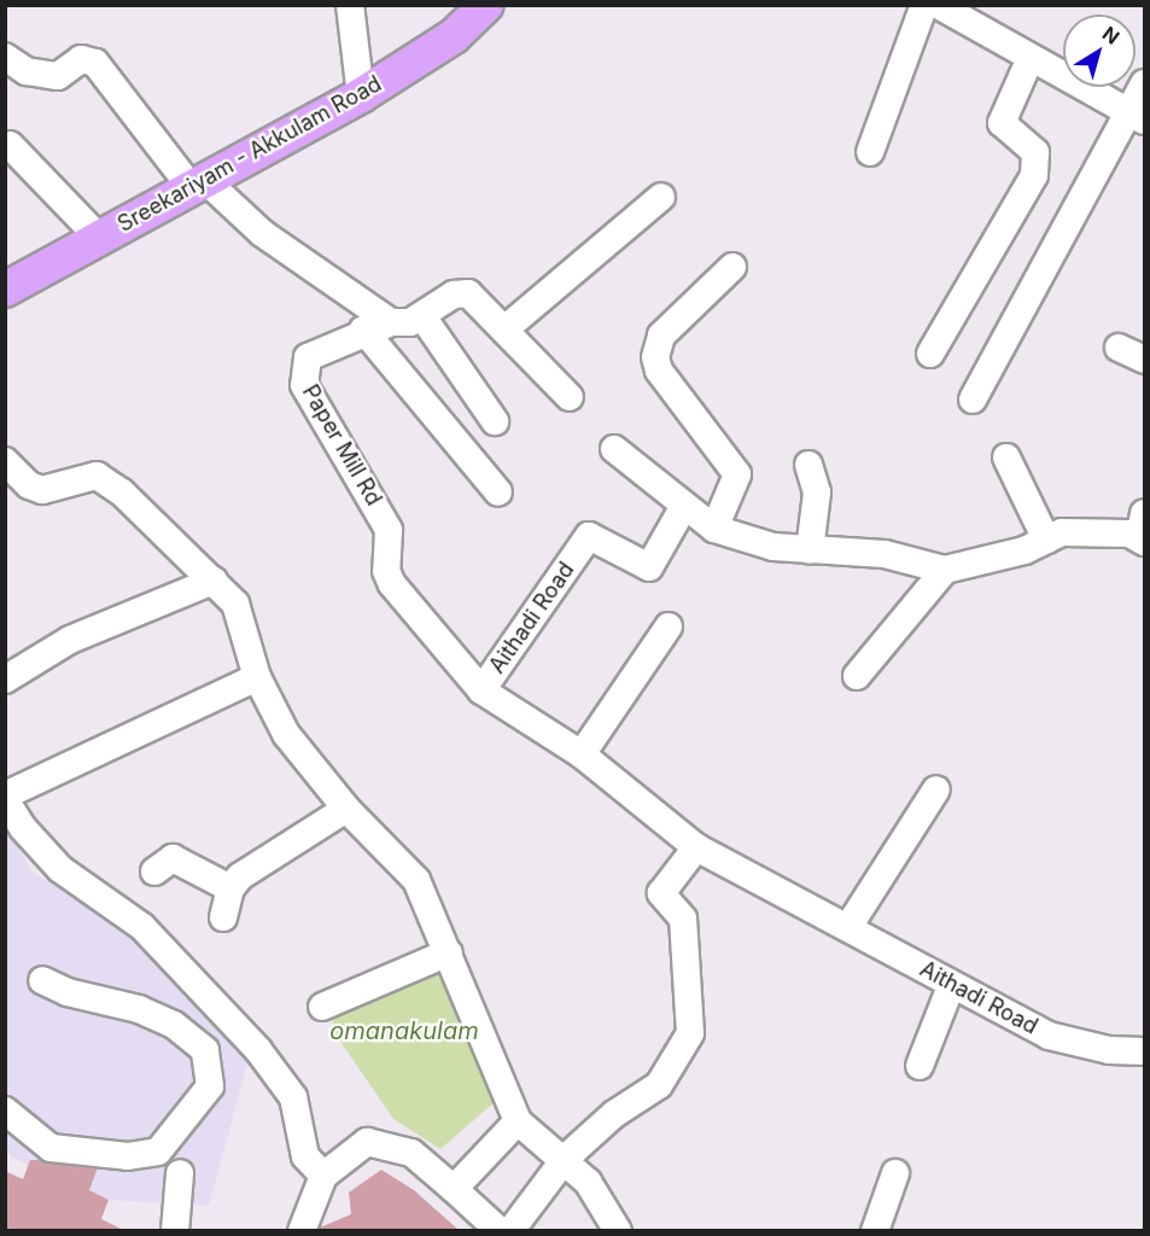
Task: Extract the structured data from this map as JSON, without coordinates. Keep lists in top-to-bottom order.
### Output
{
  "streets": {
    "main road": ["Sreekariyam - Akkulam Road"],
    "street": ["Paper Mill Rd", "Aithadi Road"]
  },
  "crossings": [
    ["Paper Mill Rd", "Aithadi Road"]
  ],
  "water": ["omanakulam"],
  "north": "top right"
}
